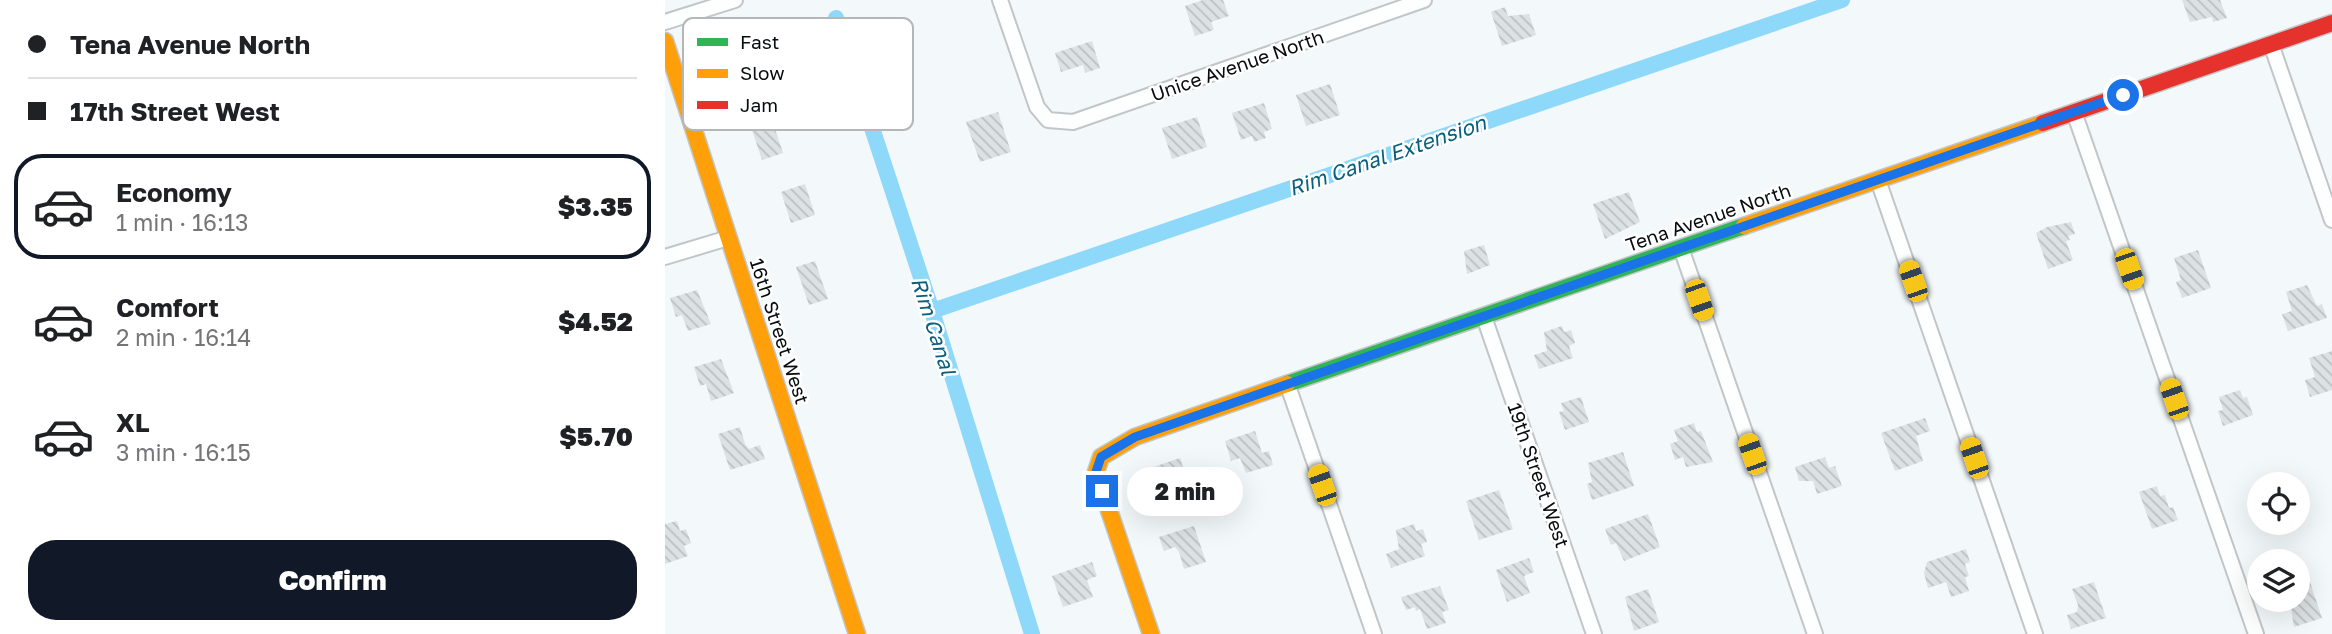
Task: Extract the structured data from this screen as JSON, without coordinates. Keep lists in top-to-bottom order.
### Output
{
  "streets": {
    "street": [
      "Unice Avenue North",
      "Tena Avenue North",
      "16th Street West",
      "19th Street West"
    ]
  },
  "crossings": [
    ["Tena Avenue North", "19th Street West"]
  ],
  "water": ["Rim Canal Extension", "Rim Canal"],
  "legend": ["Fast", "Slow", "Jam"],
  "page": {
    "banner": ["Tena Avenue North", "17th Street West"],
    "list": [
      {
        "name": "Economy",
        "note": "1 min · 16:13",
        "value": "$3.35"
      },
      {
        "name": "Comfort",
        "note": "2 min · 16:14",
        "value": "$4.52"
      },
      {
        "name": "XL",
        "note": "3 min · 16:15",
        "value": "$5.70"
      }
    ],
    "bubble": "2 min",
    "buttons": "Confirm"
  }
}
